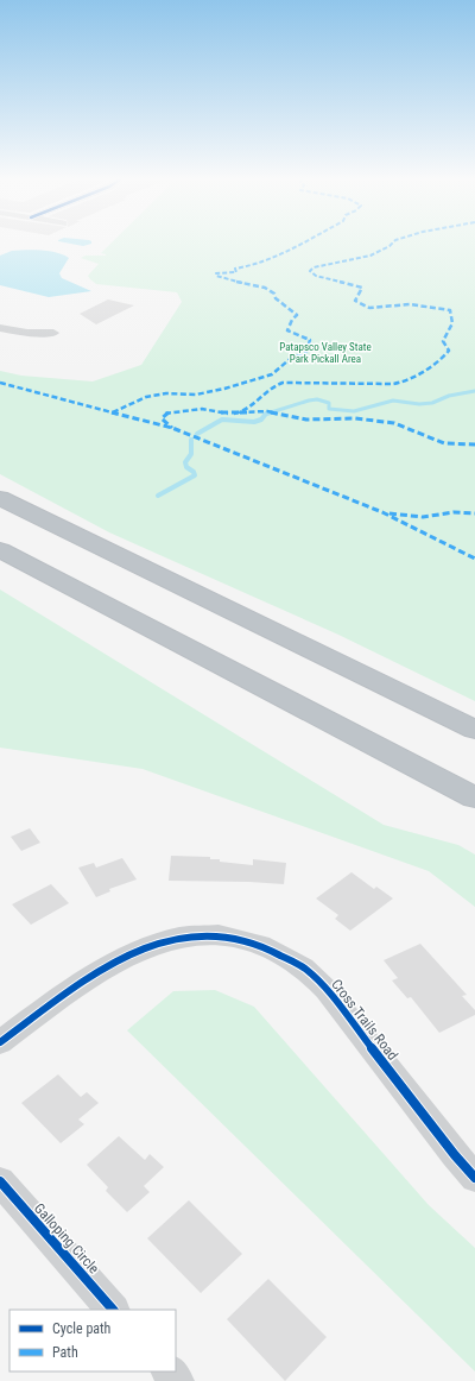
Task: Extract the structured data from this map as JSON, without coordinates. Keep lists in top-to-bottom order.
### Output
{
  "streets": {
    "street": ["Cross Trails Road", "Galloping Circle"]
  },
  "parks": ["Patapsco Valley State Park Pickall Area"],
  "legend": ["Cycle path", "Path"]
}
